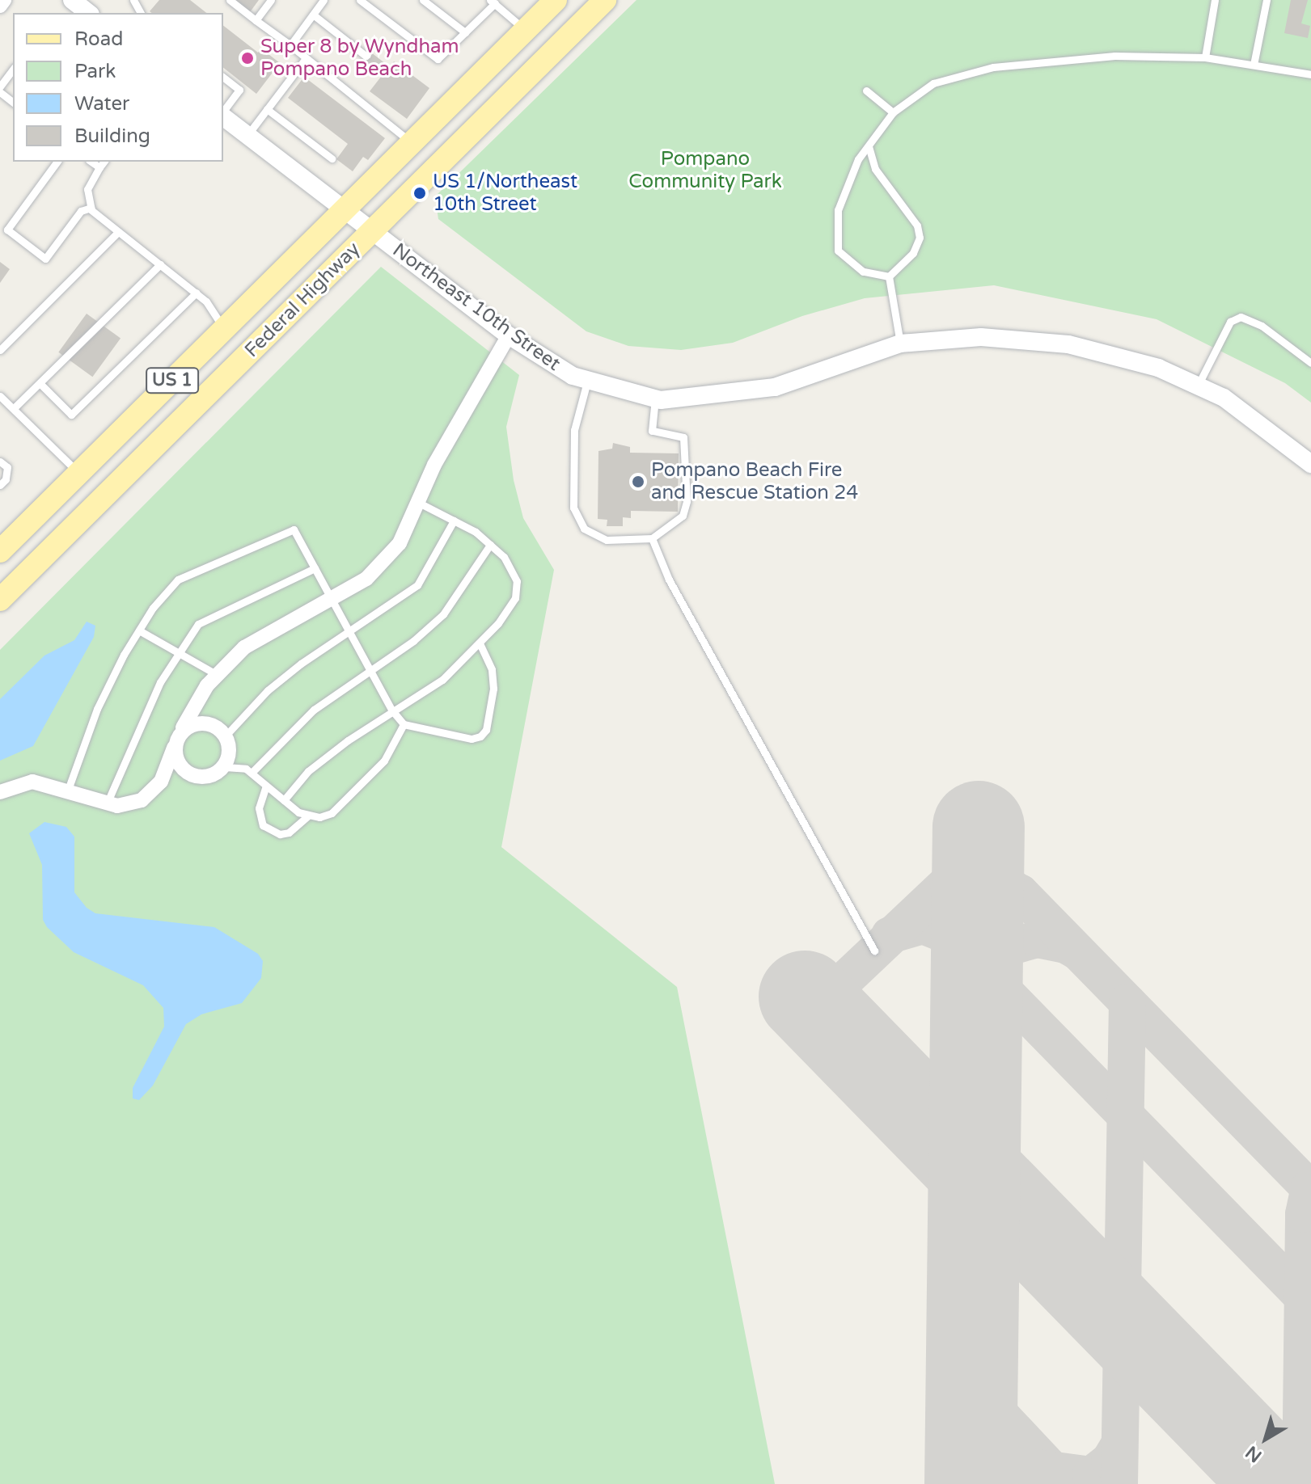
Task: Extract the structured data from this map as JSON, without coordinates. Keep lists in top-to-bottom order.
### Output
{
  "streets": {
    "main road": ["Federal Highway", "US 1"],
    "street": ["Northeast 10th Street"]
  },
  "crossings": [
    ["Federal Highway", "Northeast 10th Street"]
  ],
  "parks": ["Pompano Community Park"],
  "places": ["Super 8 by Wyndham Pompano Beach", "US 1/Northeast 10th Street", "Pompano Beach Fire and Rescue Station 24"],
  "legend": [
    "Road",
    "Park",
    "Water",
    "Building"
  ],
  "north": "bottom left"
}
